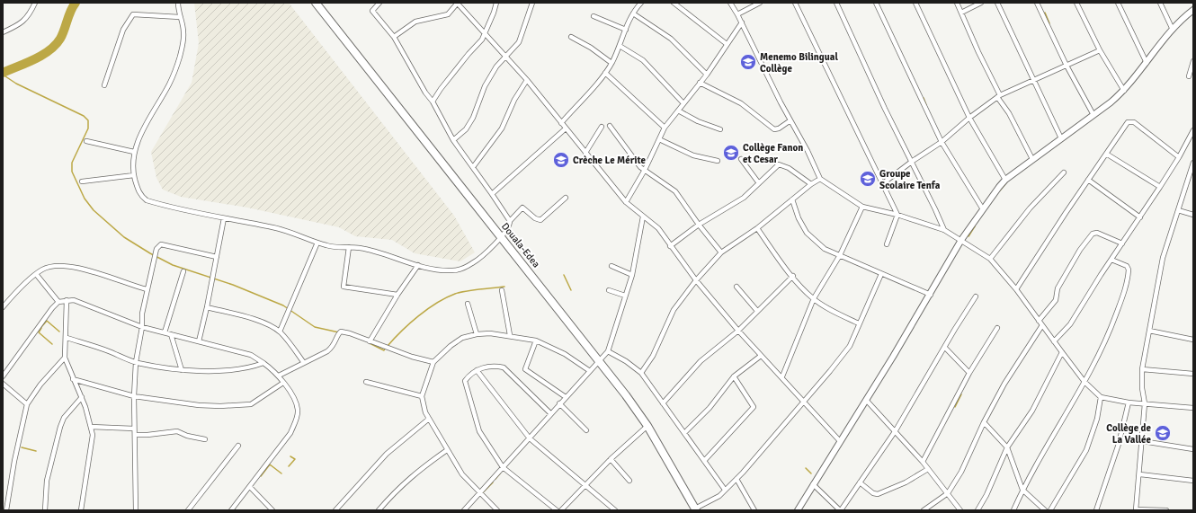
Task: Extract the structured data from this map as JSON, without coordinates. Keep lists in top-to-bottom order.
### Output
{
  "streets": {
    "highway": ["Douala-Edea"]
  },
  "places": {
    "school or university": [
      "Menemo Bilingual Collège",
      "Collège Fanon et Cesar",
      "Crèche Le Mérite",
      "Groupe Scolaire Tenfa",
      "Collège de La Vallée"
    ]
  }
}
